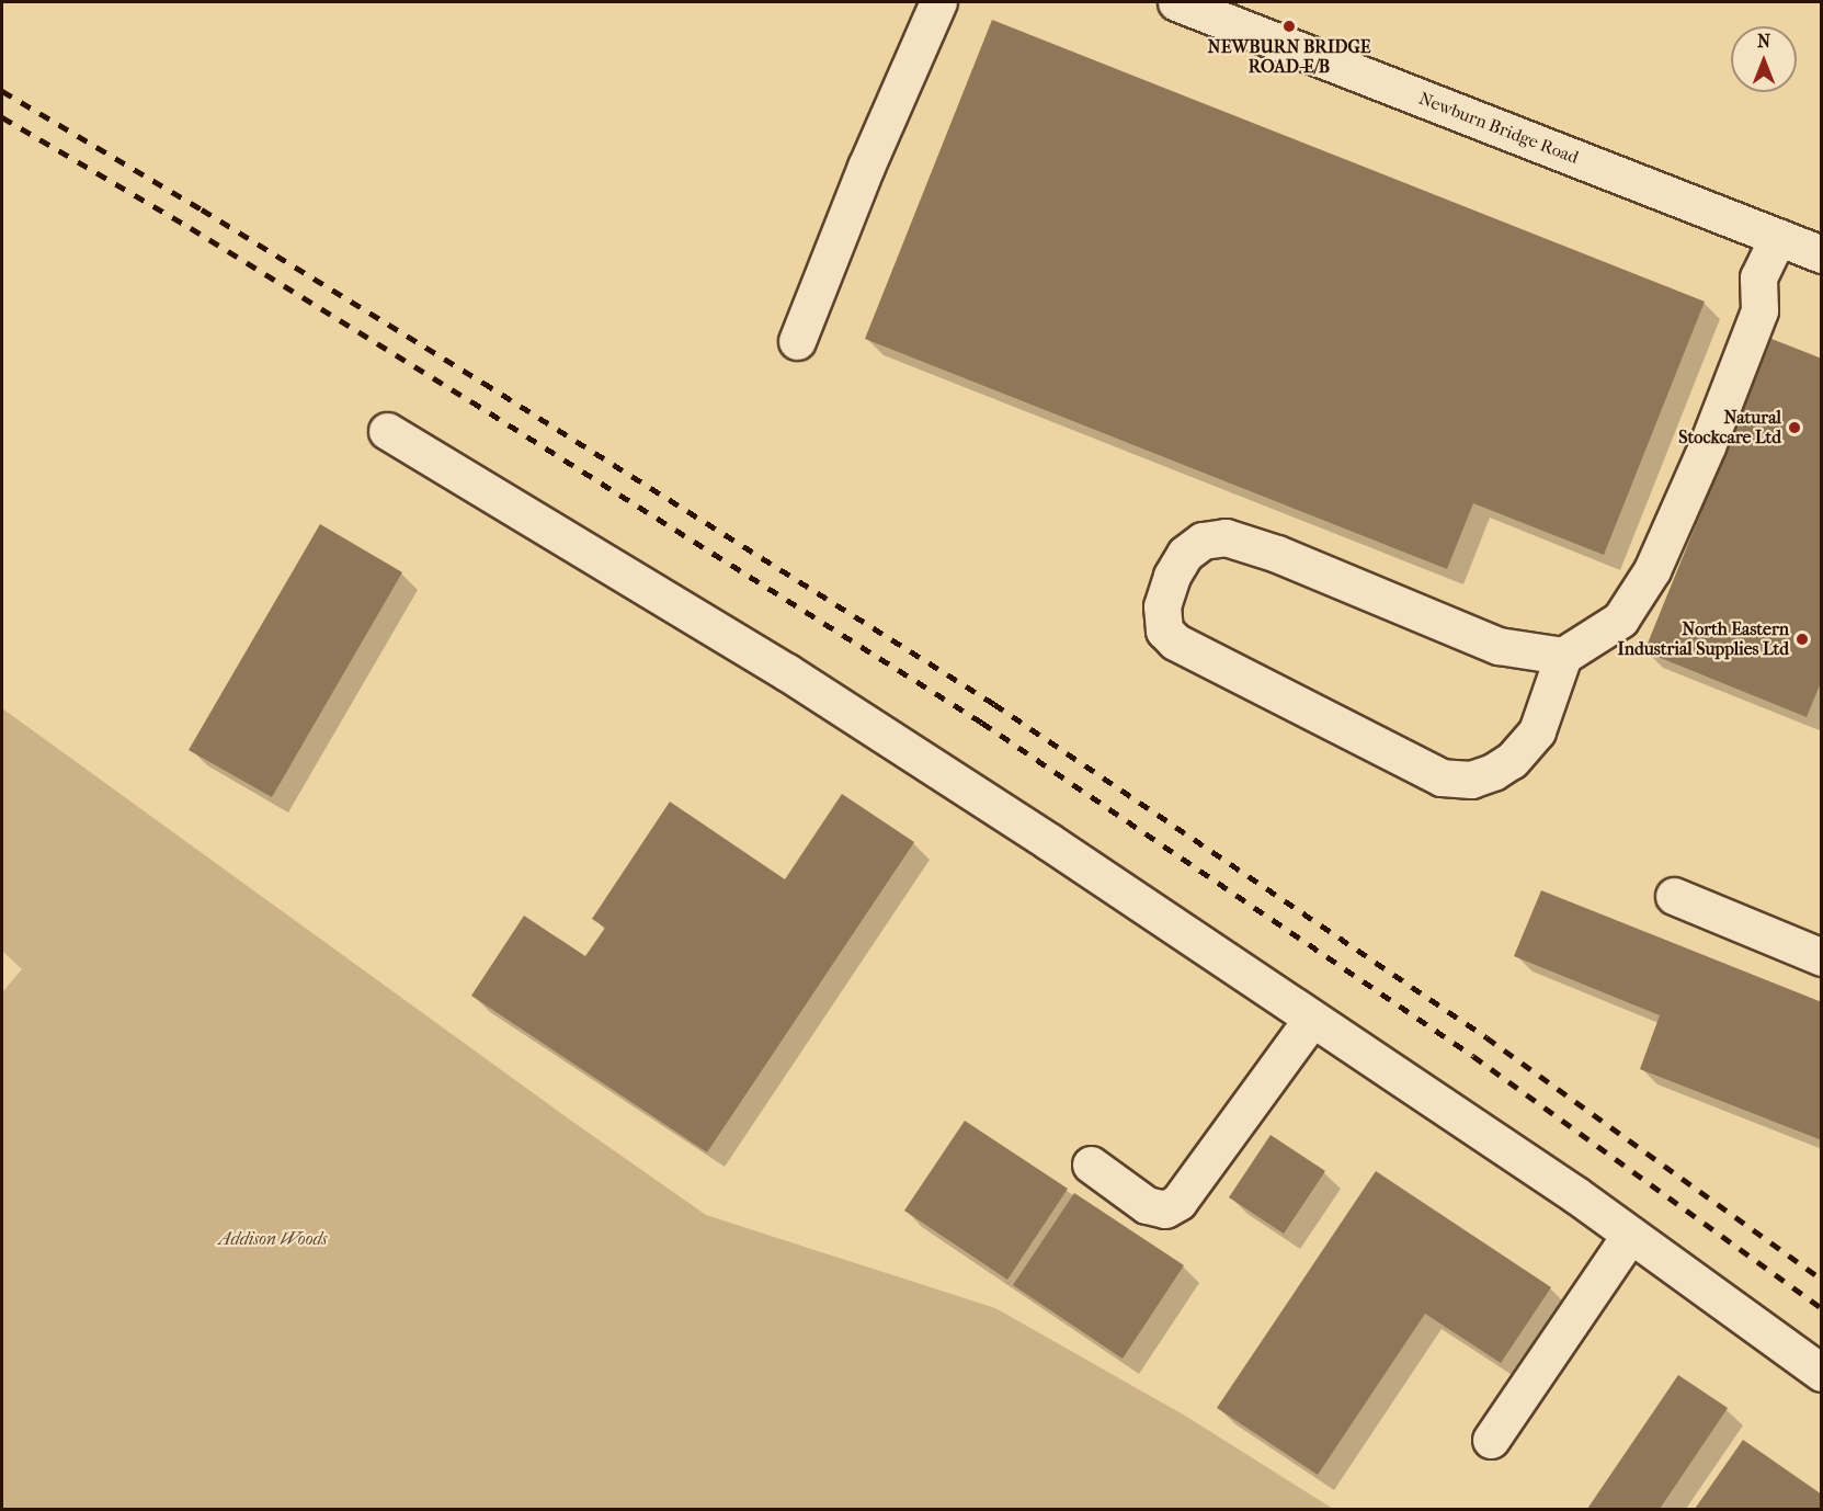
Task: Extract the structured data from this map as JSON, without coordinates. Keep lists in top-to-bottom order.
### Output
{
  "streets": {
    "street": ["Newburn Bridge Road"]
  },
  "parks": ["Addison Woods"],
  "places": ["NEWBURN BRIDGE ROAD-E/B", "Natural Stockcare Ltd", "North Eastern Industrial Supplies Ltd"],
  "north": "top"
}
